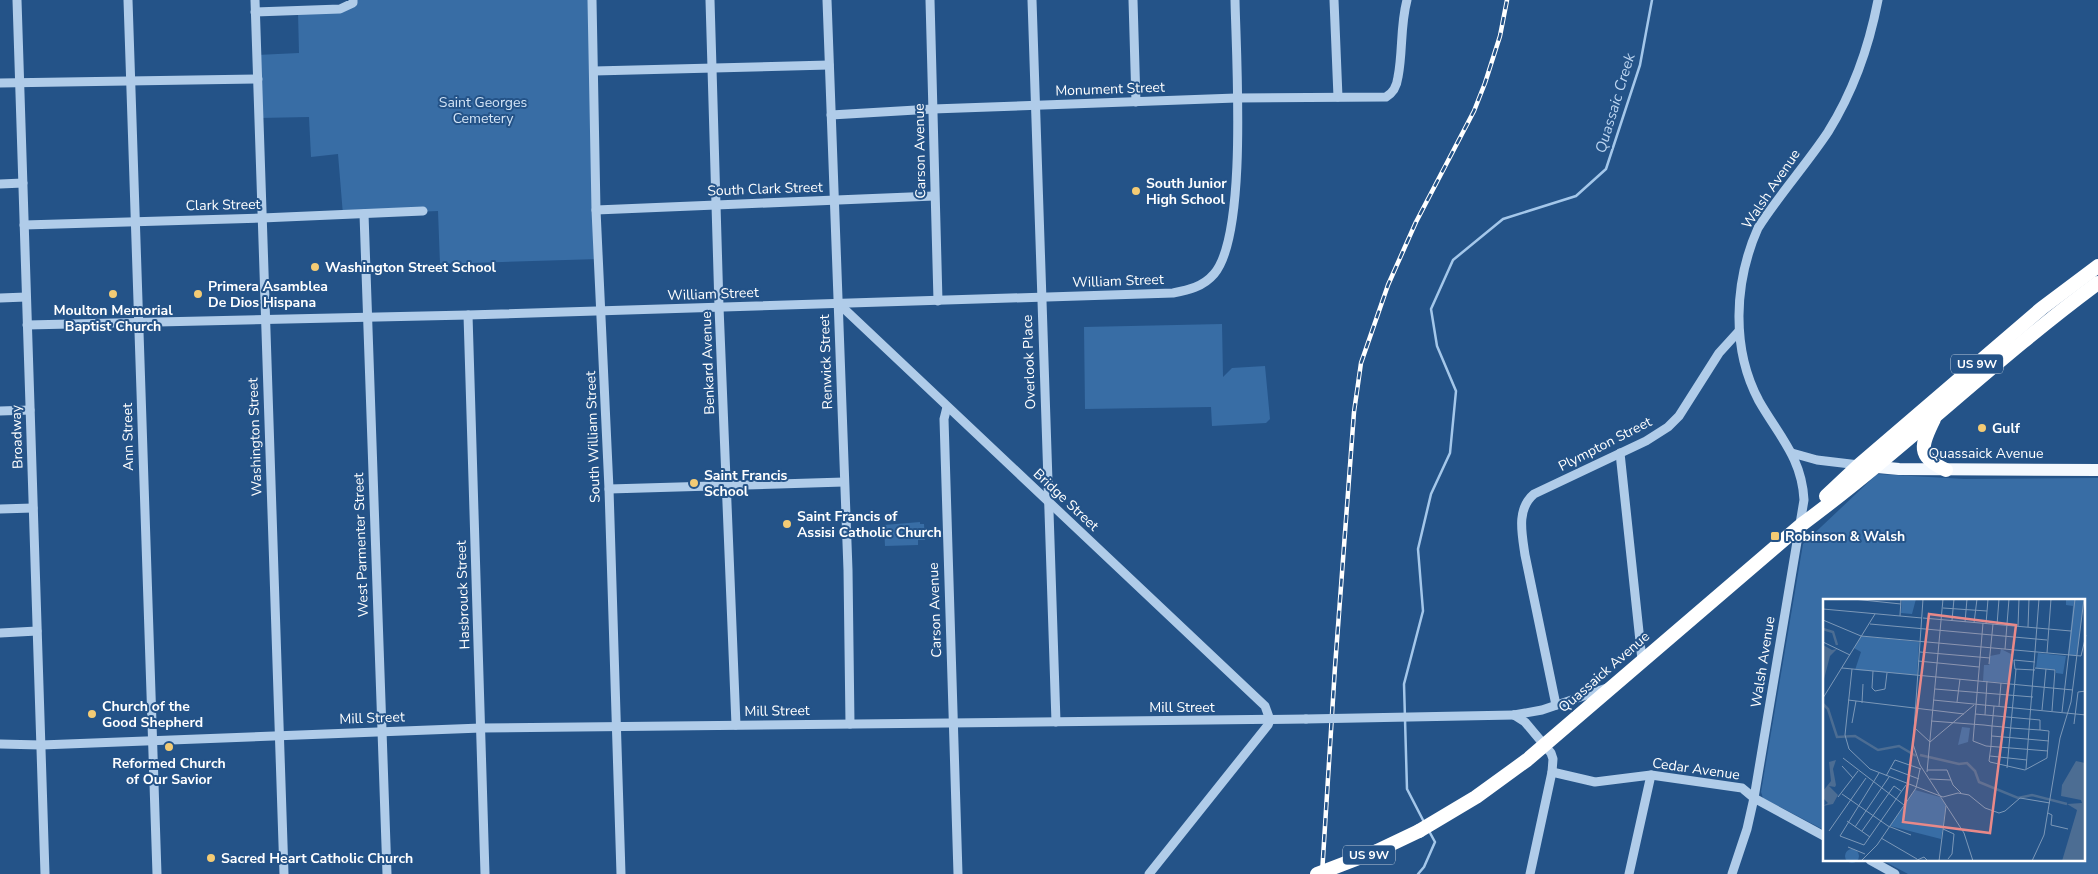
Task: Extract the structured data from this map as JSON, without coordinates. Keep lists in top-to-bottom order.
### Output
{
  "streets": {
    "highway": ["US 9W", "Quassaick Avenue"],
    "street": [
      "Monument Street",
      "Carson Avenue",
      "South Clark Street",
      "Walsh Avenue",
      "Clark Street",
      "William Street",
      "Renwick Street",
      "Overlook Place",
      "Benkard Avenue",
      "Broadway",
      "Ann Street",
      "Washington Street",
      "South William Street",
      "Plympton Street",
      "Bridge Street",
      "West Parmenter Street",
      "Hasbrouck Street",
      "Mill Street",
      "Cedar Avenue"
    ]
  },
  "crossings": [
    ["Monument Street", "Carson Avenue"],
    ["Monument Street", "William Street"],
    ["Monument Street", "Renwick Street"],
    ["Monument Street", "Overlook Place"],
    ["Carson Avenue", "South Clark Street"],
    ["Carson Avenue", "William Street"],
    ["Carson Avenue", "Bridge Street"],
    ["Carson Avenue", "Mill Street"],
    ["South Clark Street", "Renwick Street"],
    ["South Clark Street", "Benkard Avenue"],
    ["South Clark Street", "South William Street"],
    ["Walsh Avenue", "Plympton Street"],
    ["Walsh Avenue", "Quassaick Avenue"],
    ["Walsh Avenue", "Cedar Avenue"],
    ["Clark Street", "Broadway"],
    ["Clark Street", "Ann Street"],
    ["Clark Street", "Washington Street"],
    ["Clark Street", "West Parmenter Street"],
    ["William Street", "Renwick Street"],
    ["William Street", "Overlook Place"],
    ["William Street", "Benkard Avenue"],
    ["William Street", "Broadway"],
    ["William Street", "Ann Street"],
    ["William Street", "Washington Street"],
    ["William Street", "South William Street"],
    ["William Street", "Bridge Street"],
    ["William Street", "West Parmenter Street"],
    ["William Street", "Hasbrouck Street"],
    ["Renwick Street", "Bridge Street"],
    ["Renwick Street", "Mill Street"],
    ["Overlook Place", "Bridge Street"],
    ["Overlook Place", "Mill Street"],
    ["Benkard Avenue", "Mill Street"],
    ["US 9W", "Quassaick Avenue"],
    ["Broadway", "Mill Street"],
    ["Ann Street", "Mill Street"],
    ["Washington Street", "Mill Street"],
    ["South William Street", "Mill Street"],
    ["Plympton Street", "Mill Street"],
    ["Quassaick Avenue", "Mill Street"],
    ["Bridge Street", "Mill Street"],
    ["West Parmenter Street", "Mill Street"],
    ["Hasbrouck Street", "Mill Street"]
  ],
  "water": ["Quassaic Creek"],
  "parks": ["Saint Georges Cemetery"],
  "places": {
    "other": [
      "South Junior High School",
      "Washington Street School",
      "Moulton Memorial Baptist Church",
      "Primera Asamblea De Dios Hispana",
      "Gulf",
      "Saint Francis School",
      "Saint Francis of Assisi Catholic Church",
      "Church of the Good Shepherd",
      "Reformed Church of Our Savior",
      "Sacred Heart Catholic Church"
    ],
    "transit": ["Robinson & Walsh"]
  }
}
